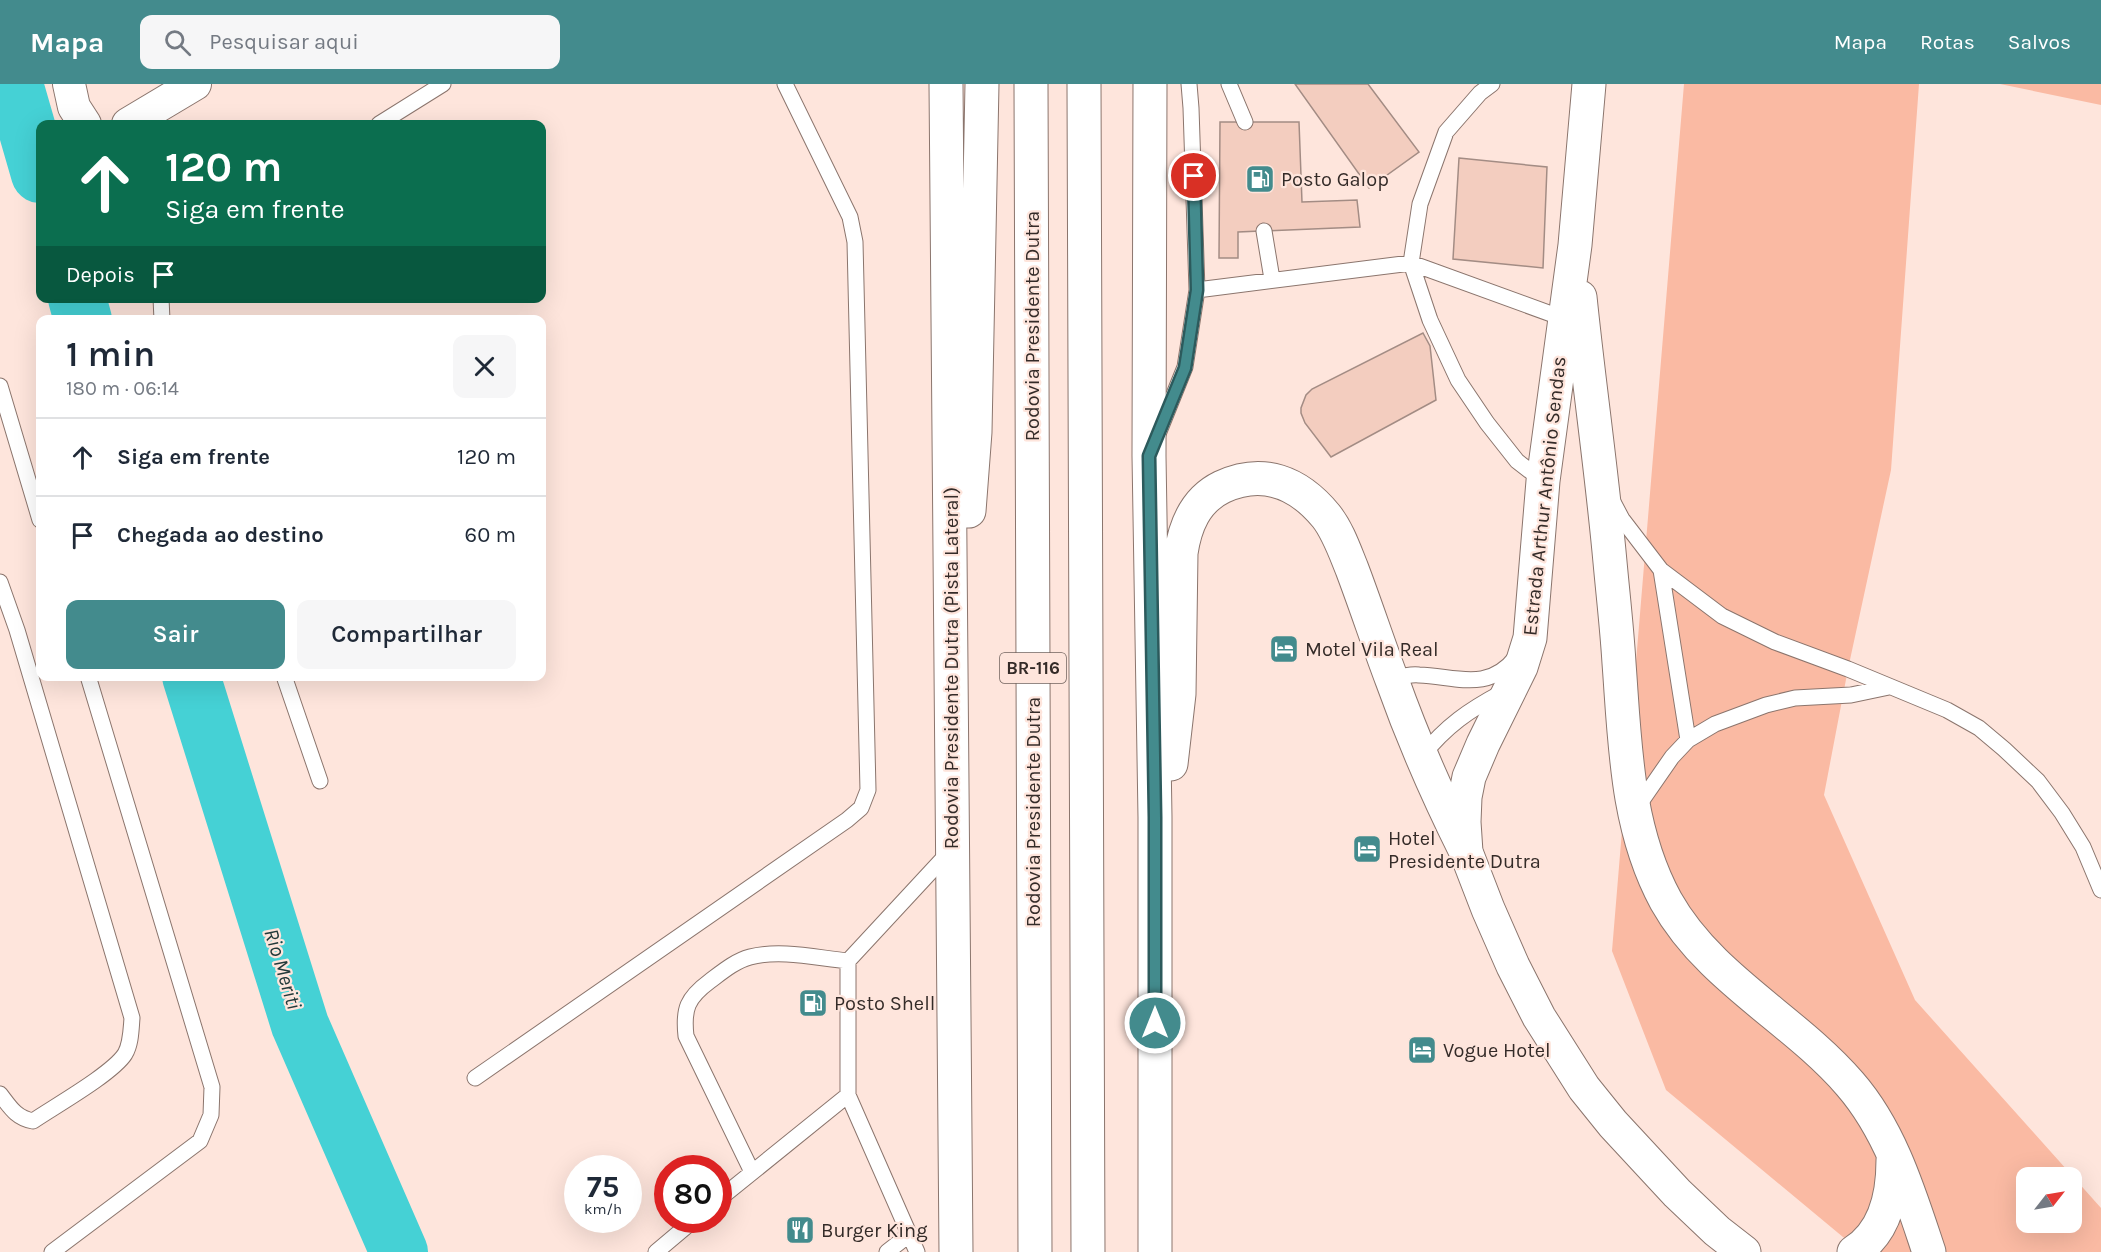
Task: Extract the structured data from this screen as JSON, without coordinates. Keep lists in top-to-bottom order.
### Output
{
  "streets": {
    "main road": [
      "Rodovia Presidente Dutra",
      "Estrada Arthur Antônio Sendas",
      "Rodovia Presidente Dutra (Pista Lateral)",
      "BR-116"
    ]
  },
  "water": ["Rio Meriti"],
  "places": {
    "fuel station": ["Posto Galop", "Posto Shell"],
    "hotel": ["Motel Vila Real", "Hotel Presidente Dutra", "Vogue Hotel"],
    "restaurant": ["Burger King"]
  },
  "north": "top right",
  "page": {
    "header": "Mapa",
    "search": "Pesquisar aqui",
    "nav": ["Mapa", "Rotas", "Salvos"],
    "turn": ["120 m", "Siga em frente"],
    "then": "Depois",
    "heading": ["1 min", "180 m · 06:14"],
    "list": [
      {
        "name": "Siga em frente",
        "value": "120 m"
      },
      {
        "name": "Chegada ao destino",
        "value": "60 m"
      }
    ],
    "buttons": ["Sair", "Compartilhar"],
    "speed": "75 km/h",
    "limit": "80"
  }
}
